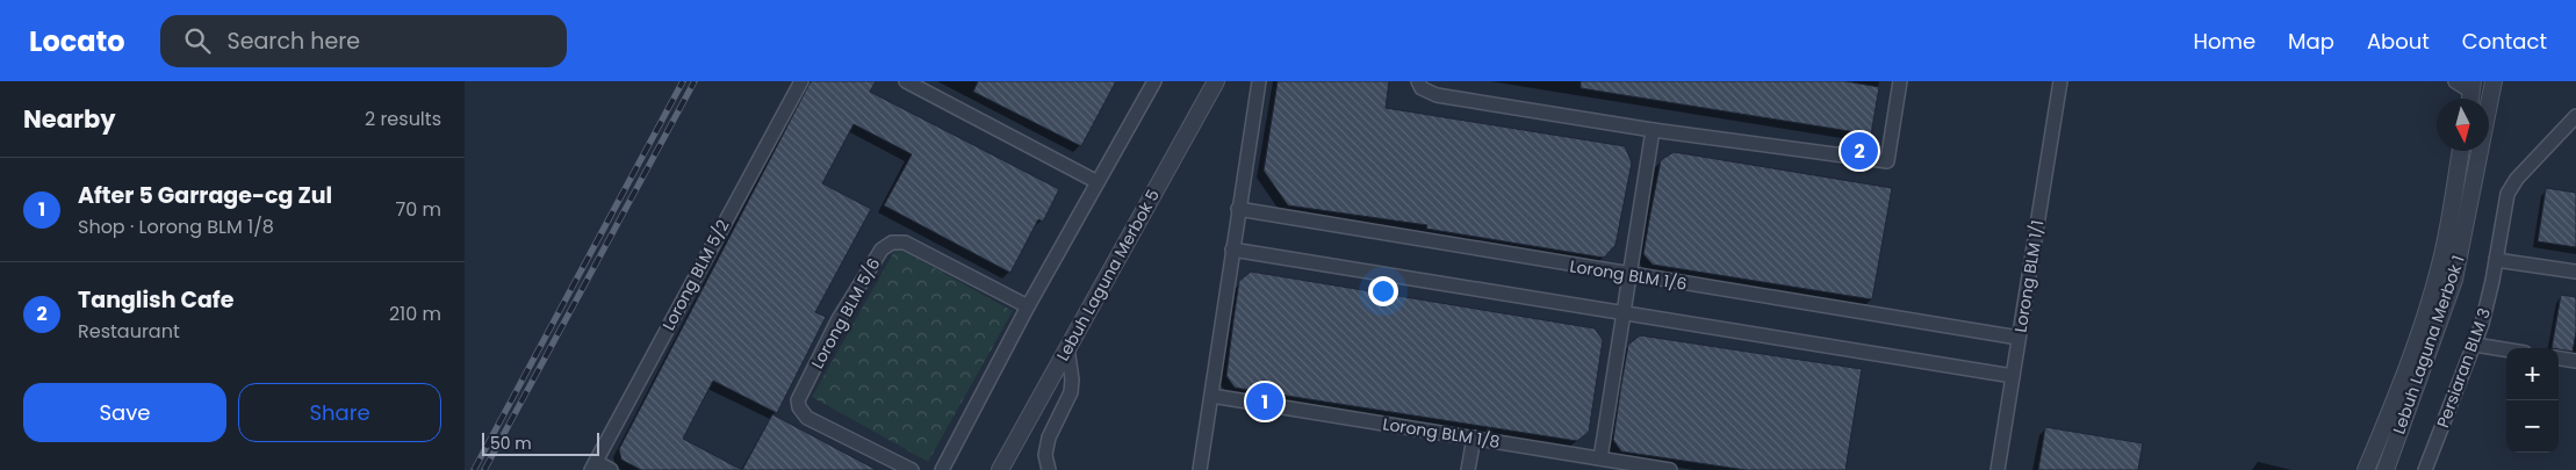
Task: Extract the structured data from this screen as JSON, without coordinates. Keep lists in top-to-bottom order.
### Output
{
  "streets": {
    "street": [
      "Lorong BLM 5/2",
      "Lebuh Laguna Merbok 5",
      "Lorong BLM 1/6",
      "Lorong BLM 1/1",
      "Lorong BLM 5/6",
      "Lebuh Laguna Merbok 1",
      "Persiaran BLM 3",
      "Lorong BLM 1/8"
    ]
  },
  "crossings": [
    ["Lorong BLM 1/6", "Lorong BLM 1/1"]
  ],
  "scale_bar": "50 m",
  "north": "bottom",
  "page": {
    "header": "Locato",
    "search": "Search here",
    "nav": [
      "Home",
      "Map",
      "About",
      "Contact"
    ],
    "heading": ["Nearby", "2 results"],
    "pins": ["2", "1"],
    "list": [
      {
        "mark": "1",
        "name": "After 5 Garrage-cg Zul",
        "note": "Shop · Lorong BLM 1/8",
        "value": "70 m"
      },
      {
        "mark": "2",
        "name": "Tanglish Cafe",
        "note": "Restaurant",
        "value": "210 m"
      }
    ],
    "map_buttons": ["+", "−"],
    "buttons": ["Save", "Share"],
    "scale": "50 m"
  }
}
